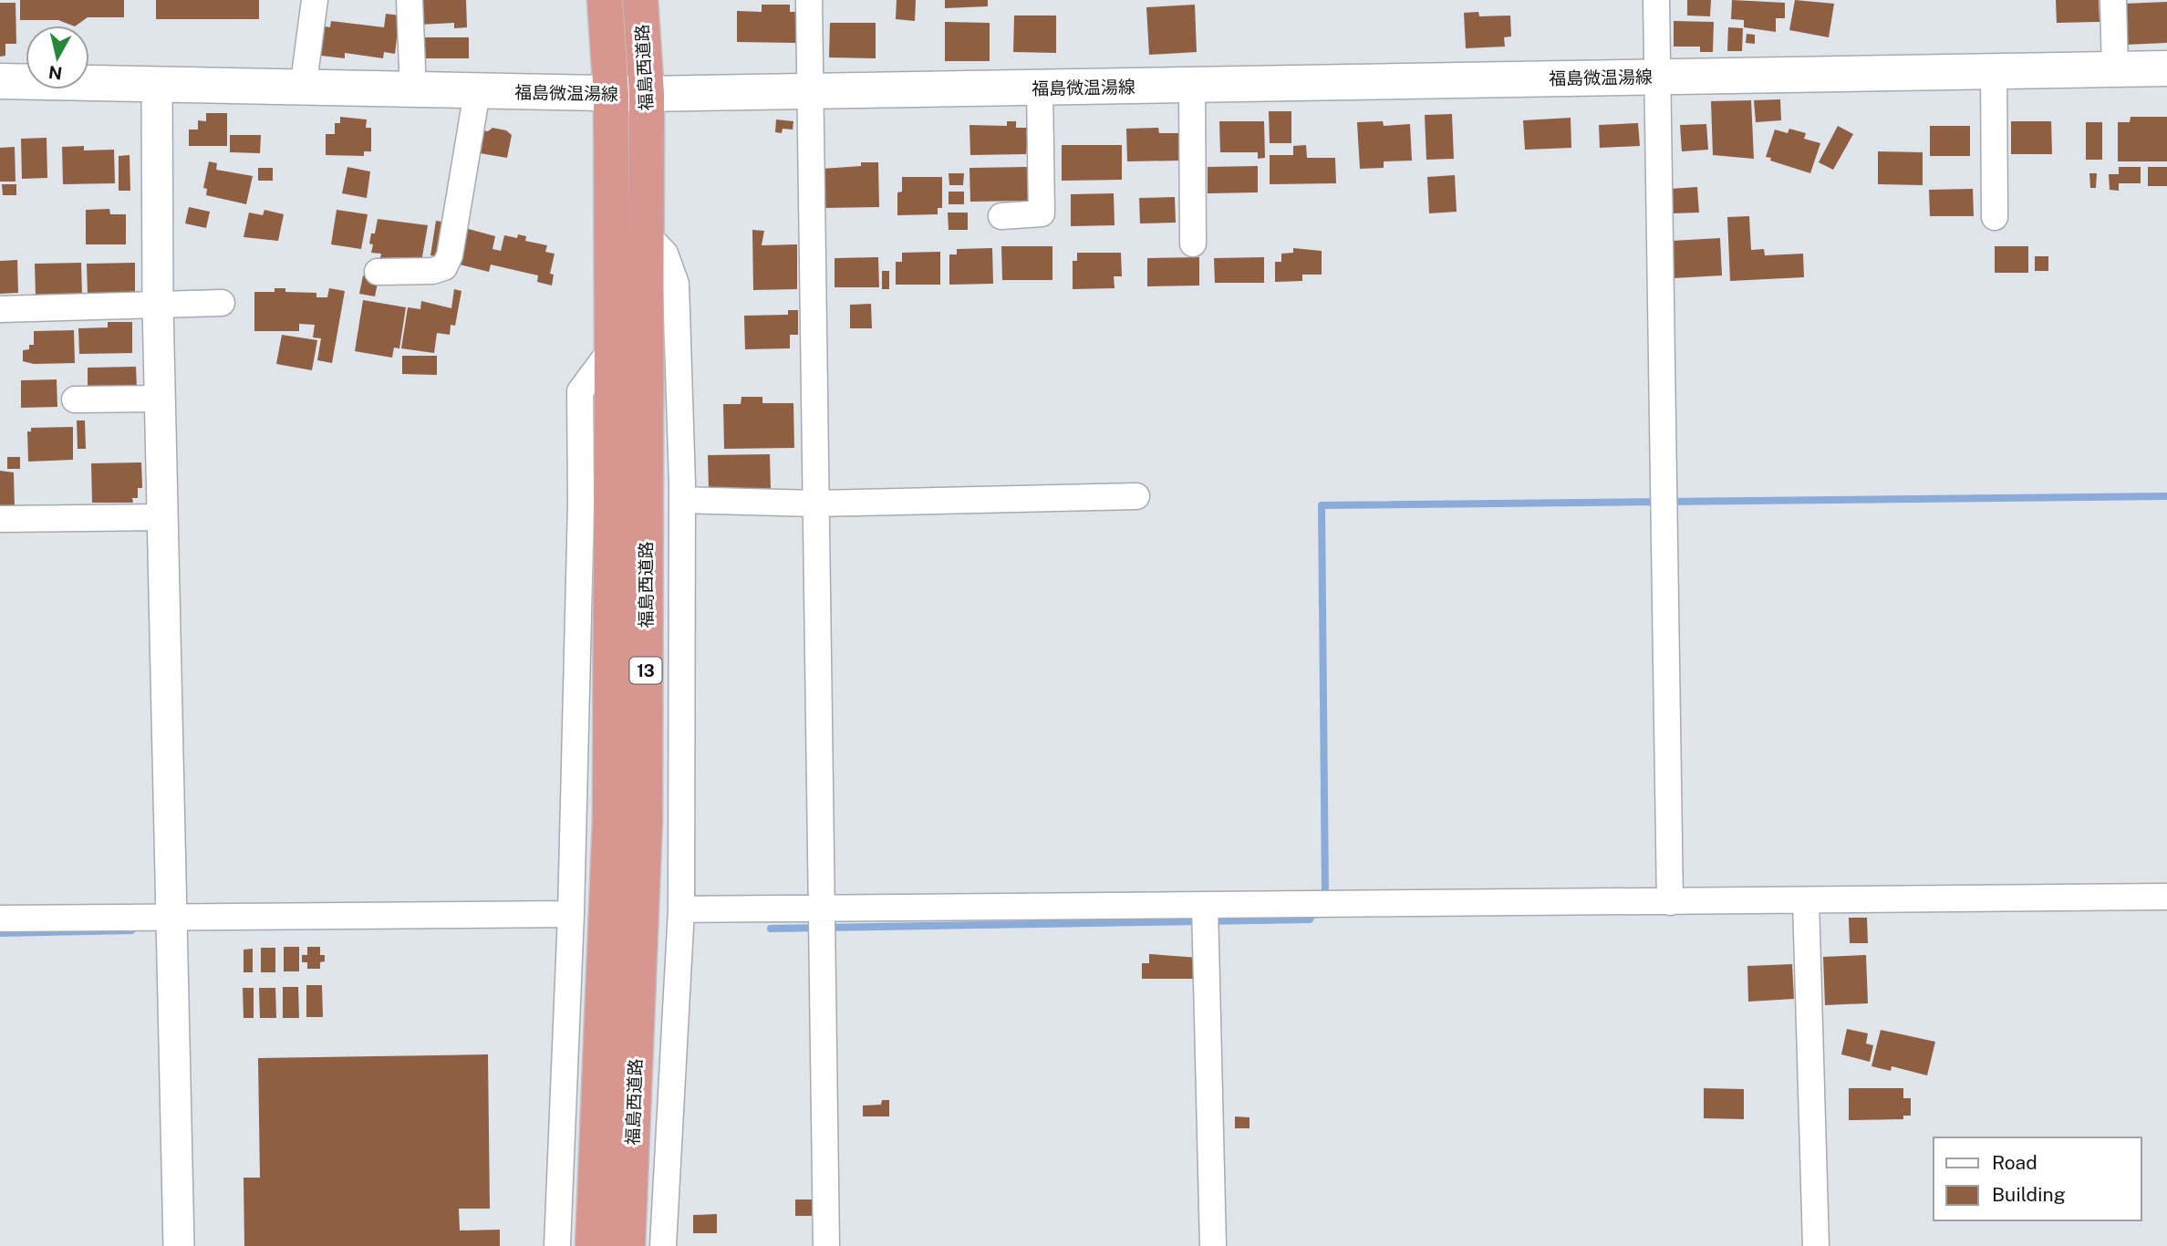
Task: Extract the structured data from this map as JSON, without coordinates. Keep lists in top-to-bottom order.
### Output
{
  "streets": {
    "highway": ["福島西道路", "13"],
    "main road": ["福島微温湯線"]
  },
  "crossings": [
    ["福島西道路", "福島微温湯線"]
  ],
  "legend": ["Road", "Building"],
  "north": "bottom"
}
